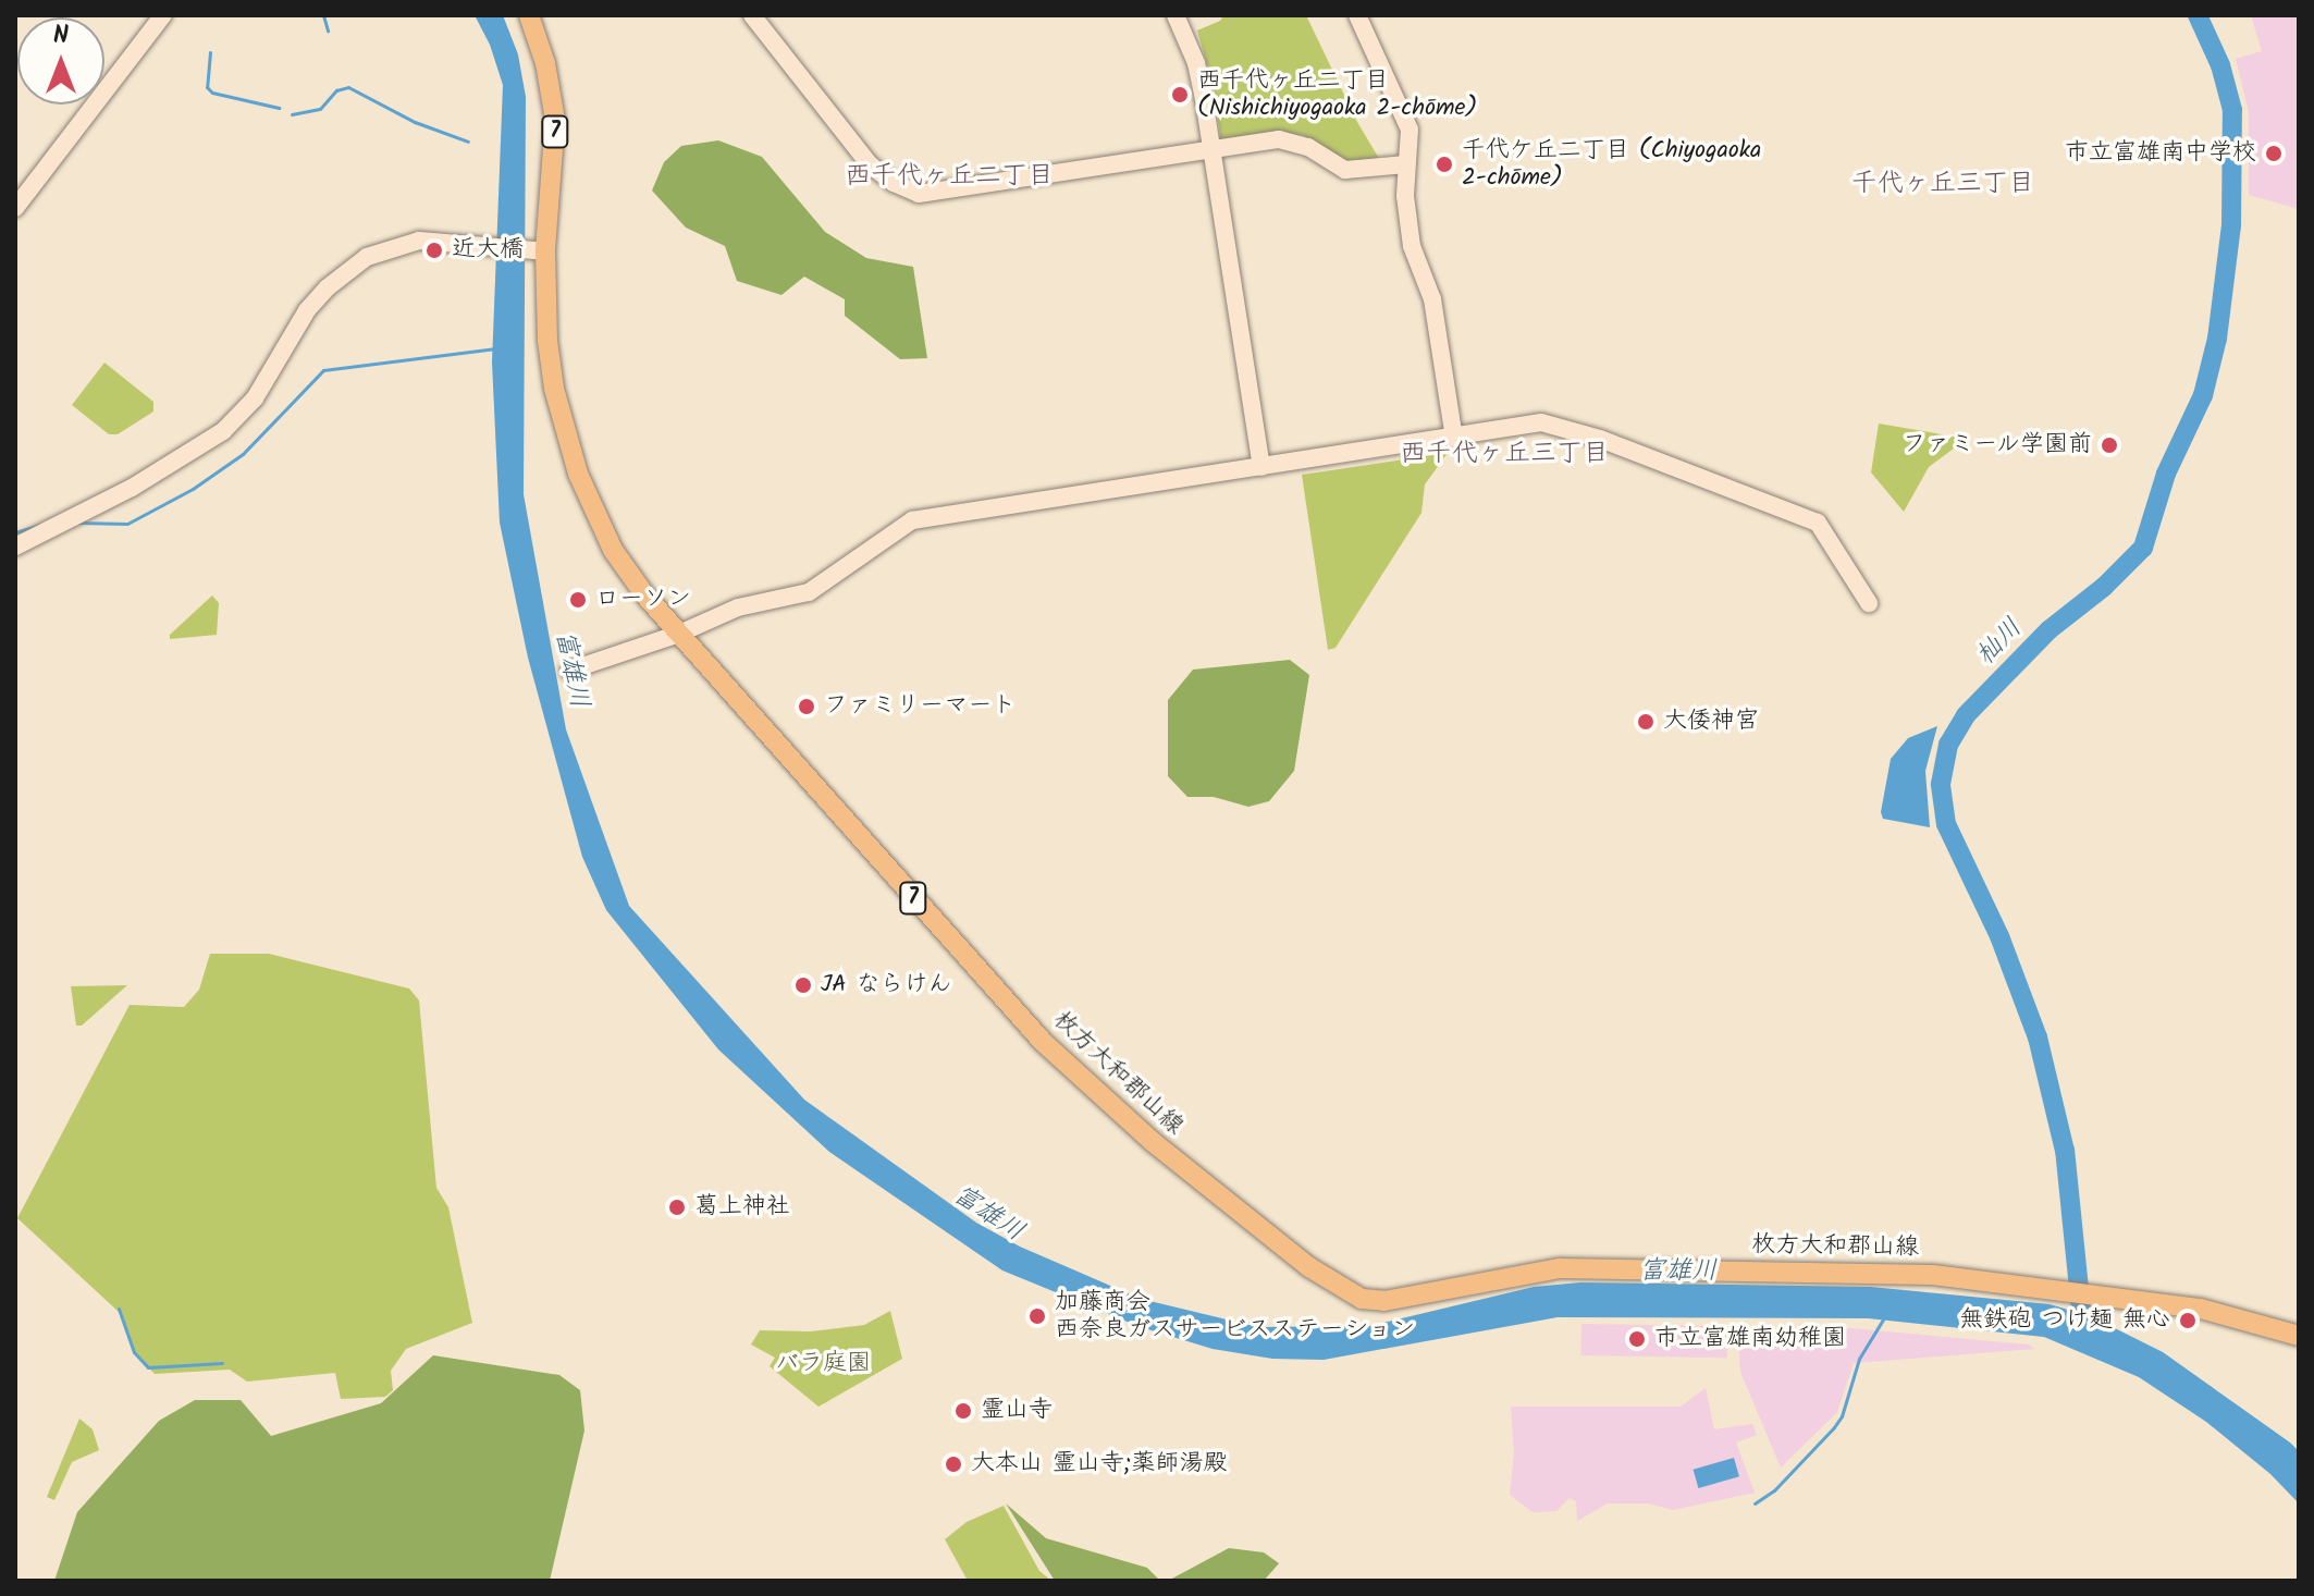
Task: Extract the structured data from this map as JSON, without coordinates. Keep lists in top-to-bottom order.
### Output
{
  "streets": {
    "main road": ["7", "枚方大和郡山線"]
  },
  "districts": ["西千代ヶ丘二丁目", "千代ヶ丘三丁目", "西千代ヶ丘三丁目"],
  "water": ["杣川", "富雄川"],
  "parks": ["バラ庭園"],
  "places": [
    "西千代ヶ丘二丁目 (Nishichiyogaoka 2-chōme)",
    "市立富雄南中学校",
    "千代ケ丘二丁目 (Chiyogaoka 2-chōme)",
    "近大橋",
    "ファミール学園前",
    "ローソン",
    "ファミリーマート",
    "大倭神宮",
    "JA ならけん",
    "葛上神社",
    "加藤商会 西奈良ガスサービスステーション",
    "無鉄砲 つけ麺 無心",
    "市立富雄南幼稚園",
    "霊山寺",
    "大本山 霊山寺;薬師湯殿"
  ],
  "north": "top"
}
